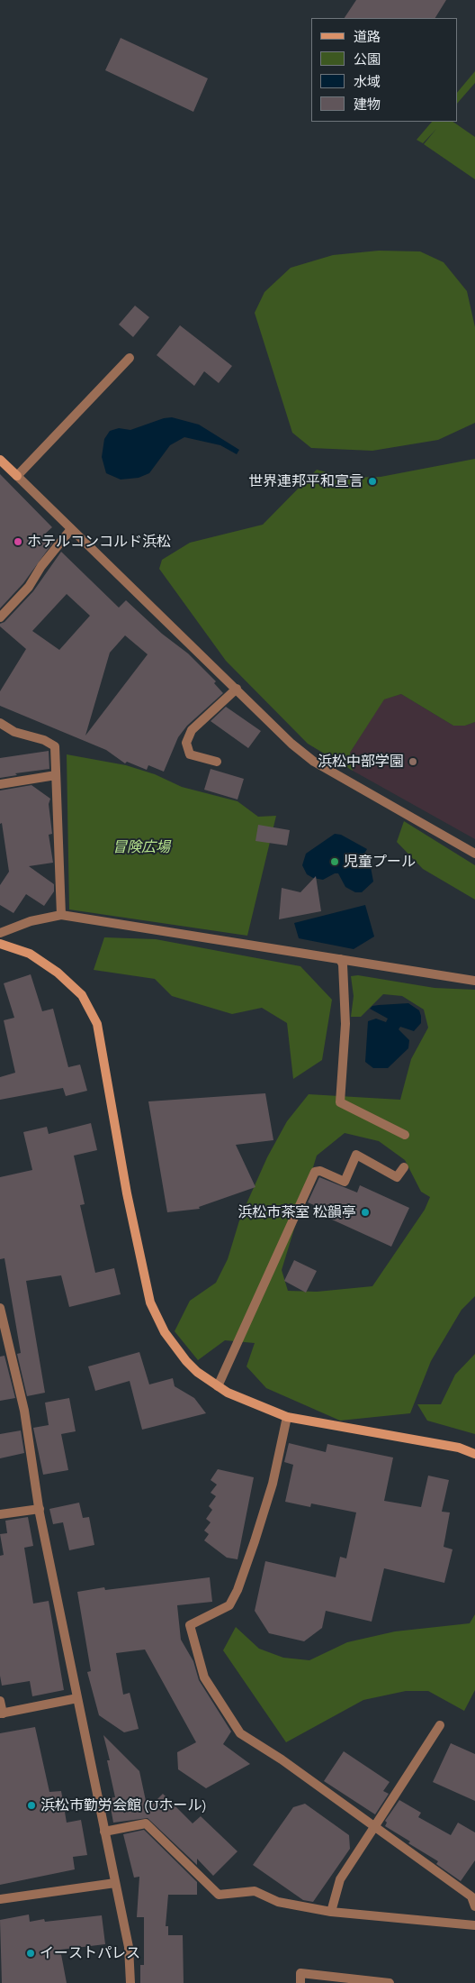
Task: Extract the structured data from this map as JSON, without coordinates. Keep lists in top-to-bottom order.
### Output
{
  "parks": ["冒険広場"],
  "places": [
    "世界連邦平和宣言",
    "ホテルコンコルド浜松",
    "浜松中部学園",
    "児童プール",
    "浜松市茶室 松韻亭",
    "浜松市勤労会館 (Uホール)",
    "イーストパレス"
  ],
  "legend": [
    "道路",
    "公園",
    "水域",
    "建物"
  ]
}
